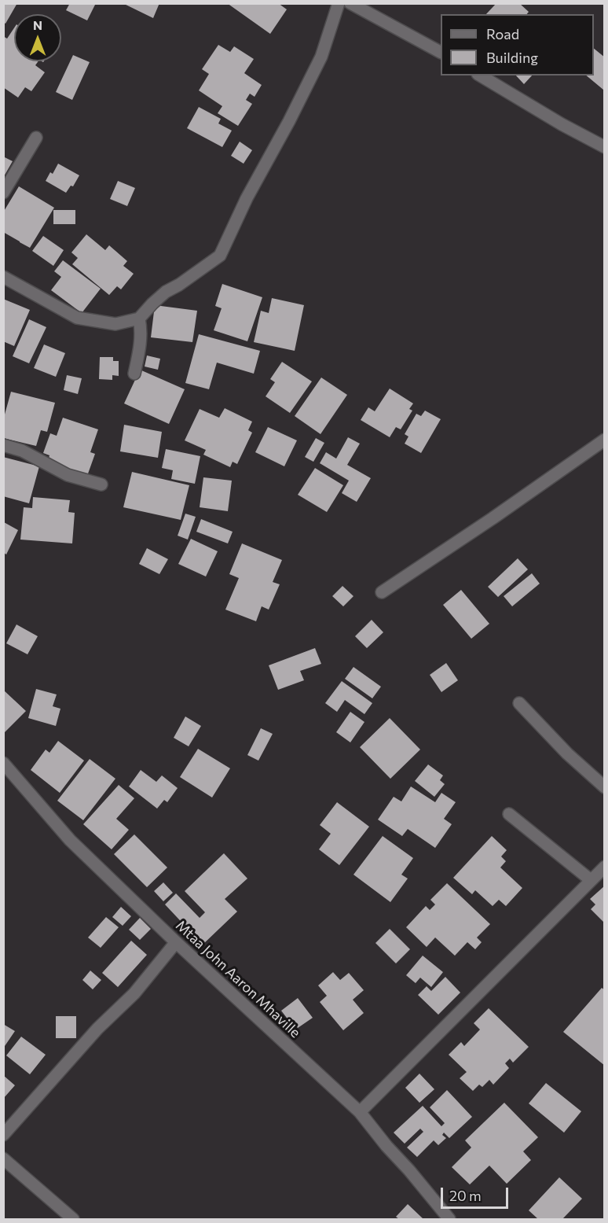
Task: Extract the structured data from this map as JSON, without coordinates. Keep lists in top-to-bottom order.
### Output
{
  "streets": {
    "street": ["Mtaa John Aaron Mhaville"]
  },
  "legend": ["Road", "Building"],
  "scale_bar": "20 m",
  "north": "top"
}
